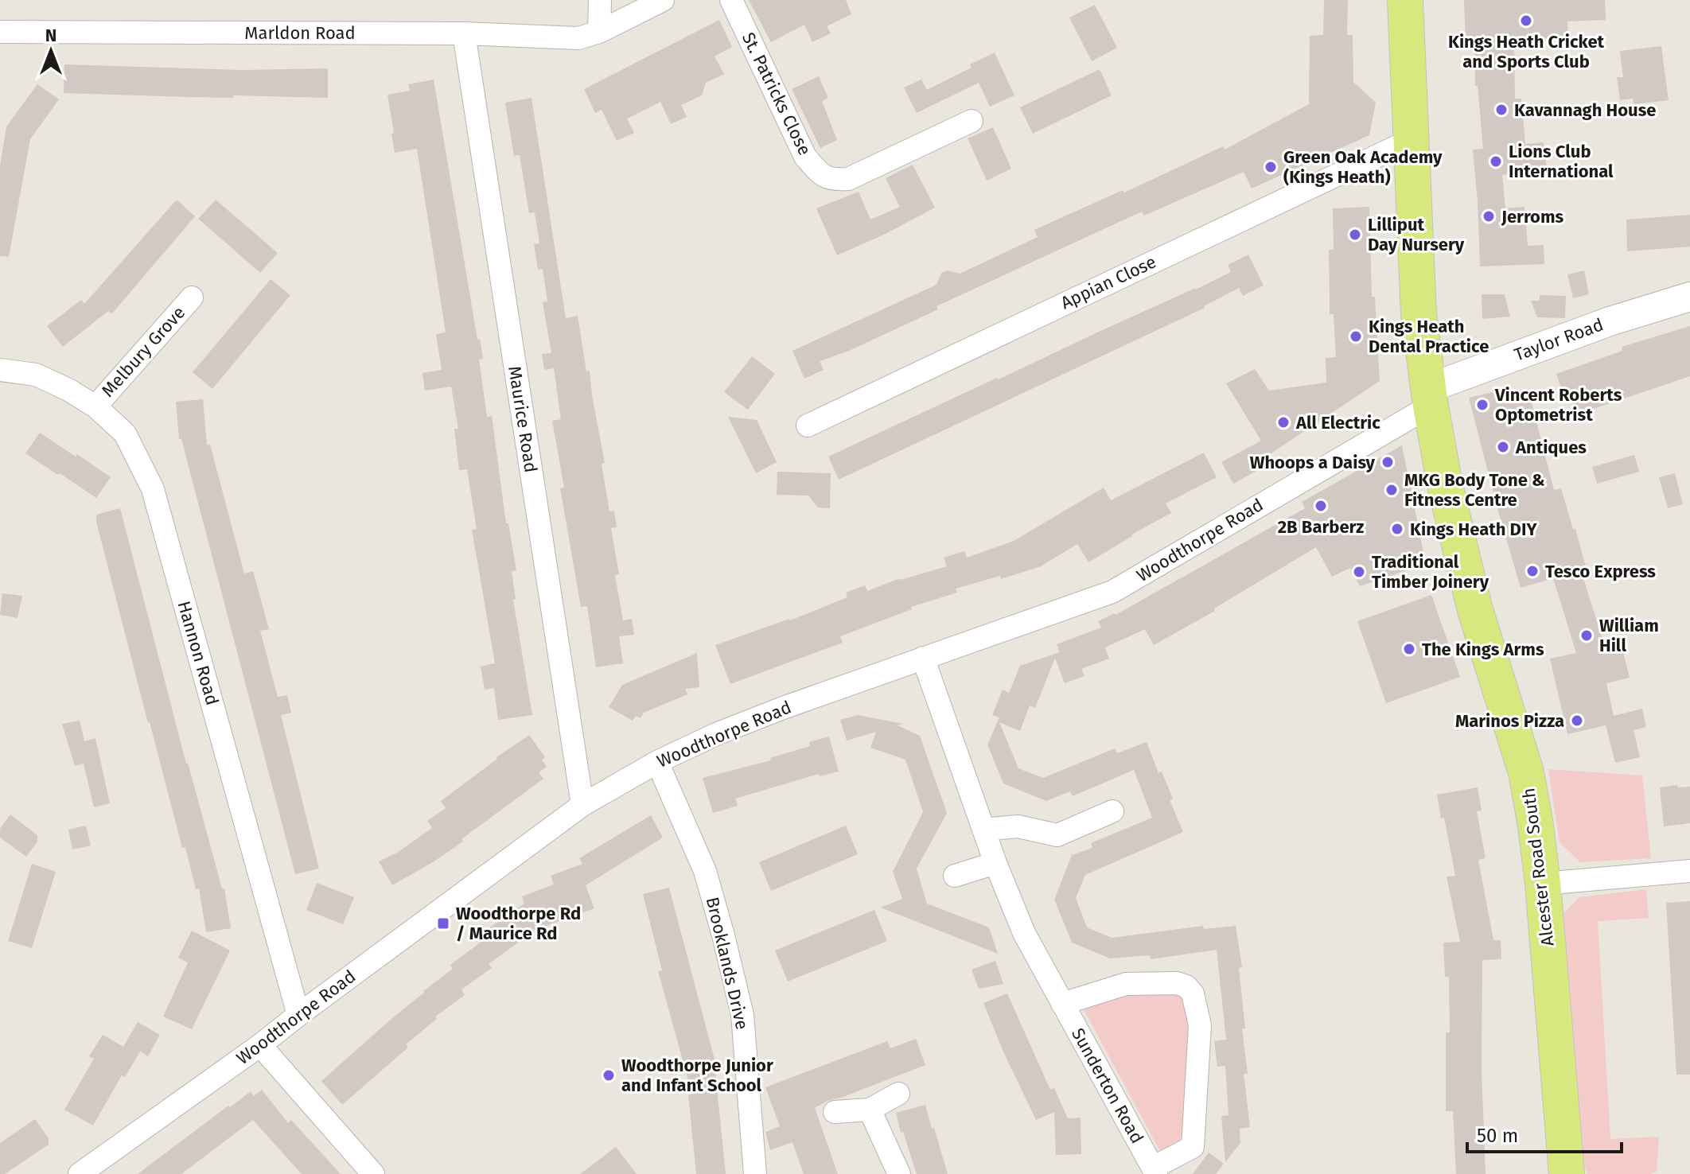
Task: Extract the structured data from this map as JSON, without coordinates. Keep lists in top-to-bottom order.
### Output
{
  "streets": {
    "highway": ["Alcester Road South"],
    "street": [
      "Marldon Road",
      "St. Patricks Close",
      "Appian Close",
      "Taylor Road",
      "Melbury Grove",
      "Maurice Road",
      "Woodthorpe Road",
      "Hannon Road",
      "Brooklands Drive",
      "Sunderton Road"
    ]
  },
  "crossings": [
    ["Marldon Road", "Maurice Road"],
    ["Appian Close", "Alcester Road South"],
    ["Taylor Road", "Woodthorpe Road"],
    ["Taylor Road", "Alcester Road South"],
    ["Melbury Grove", "Hannon Road"],
    ["Maurice Road", "Woodthorpe Road"],
    ["Woodthorpe Road", "Hannon Road"],
    ["Woodthorpe Road", "Alcester Road South"],
    ["Woodthorpe Road", "Brooklands Drive"],
    ["Woodthorpe Road", "Sunderton Road"]
  ],
  "places": {
    "other": [
      "Kings Heath Cricket and Sports Club",
      "Kavannagh House",
      "Lions Club International",
      "Green Oak Academy (Kings Heath)",
      "Jerroms",
      "Lilliput Day Nursery",
      "Kings Heath Dental Practice",
      "Vincent Roberts Optometrist",
      "All Electric",
      "Antiques",
      "Whoops a Daisy",
      "MKG Body Tone & Fitness Centre",
      "2B Barberz",
      "Kings Heath DIY",
      "Tesco Express",
      "Traditional Timber Joinery",
      "William Hill",
      "The Kings Arms",
      "Marinos Pizza",
      "Woodthorpe Junior and Infant School"
    ],
    "transit": ["Woodthorpe Rd / Maurice Rd"]
  },
  "scale_bar": "50 m",
  "north": "top"
}
